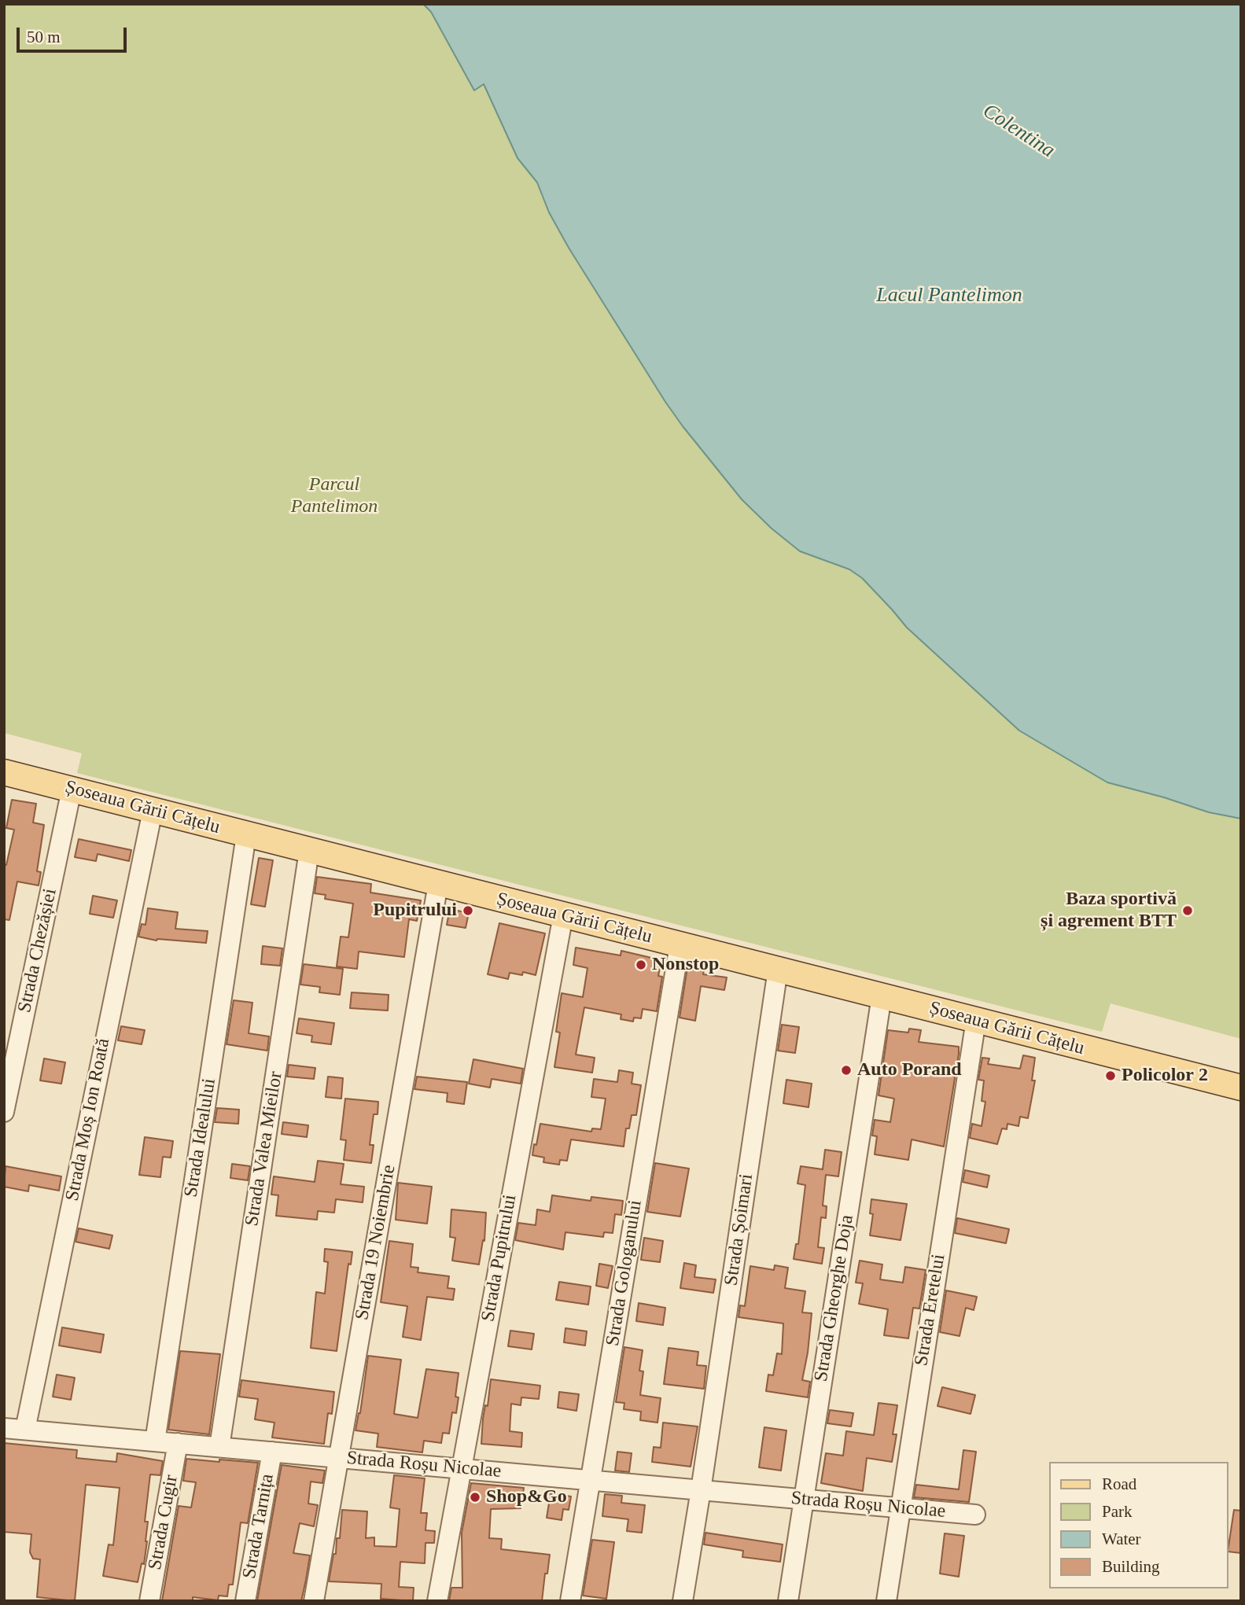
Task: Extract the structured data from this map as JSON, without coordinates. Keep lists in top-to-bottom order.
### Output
{
  "streets": {
    "main road": ["Șoseaua Gării Cățelu"],
    "street": [
      "Strada Chezășiei",
      "Strada Moș Ion Roată",
      "Strada Idealului",
      "Strada Valea Mieilor",
      "Strada Șoimari",
      "Strada 19 Noiembrie",
      "Strada Pupitrului",
      "Strada Gologanului",
      "Strada Gheorghe Doja",
      "Strada Eretelui",
      "Strada Roșu Nicolae",
      "Strada Cugir",
      "Strada Tarnița"
    ]
  },
  "crossings": [
    ["Șoseaua Gării Cățelu", "Strada Chezășiei"],
    ["Șoseaua Gării Cățelu", "Strada Moș Ion Roată"],
    ["Șoseaua Gării Cățelu", "Strada Idealului"],
    ["Șoseaua Gării Cățelu", "Strada Valea Mieilor"],
    ["Șoseaua Gării Cățelu", "Strada Șoimari"],
    ["Șoseaua Gării Cățelu", "Strada 19 Noiembrie"],
    ["Șoseaua Gării Cățelu", "Strada Pupitrului"],
    ["Șoseaua Gării Cățelu", "Strada Gologanului"],
    ["Șoseaua Gării Cățelu", "Strada Gheorghe Doja"],
    ["Șoseaua Gării Cățelu", "Strada Eretelui"],
    ["Strada Moș Ion Roată", "Strada Roșu Nicolae"],
    ["Strada Idealului", "Strada Roșu Nicolae"],
    ["Strada Valea Mieilor", "Strada Roșu Nicolae"],
    ["Strada Șoimari", "Strada Roșu Nicolae"],
    ["Strada 19 Noiembrie", "Strada Roșu Nicolae"],
    ["Strada Pupitrului", "Strada Roșu Nicolae"],
    ["Strada Gologanului", "Strada Roșu Nicolae"],
    ["Strada Gheorghe Doja", "Strada Roșu Nicolae"],
    ["Strada Eretelui", "Strada Roșu Nicolae"],
    ["Strada Roșu Nicolae", "Strada Cugir"],
    ["Strada Roșu Nicolae", "Strada Tarnița"]
  ],
  "water": ["Colentina", "Lacul Pantelimon"],
  "parks": ["Parcul Pantelimon"],
  "places": [
    "Pupitrului",
    "Baza sportivă și agrement BTT",
    "Nonstop",
    "Auto Porand",
    "Policolor 2",
    "Shop&Go"
  ],
  "legend": [
    "Road",
    "Park",
    "Water",
    "Building"
  ],
  "scale_bar": "50 m"
}
